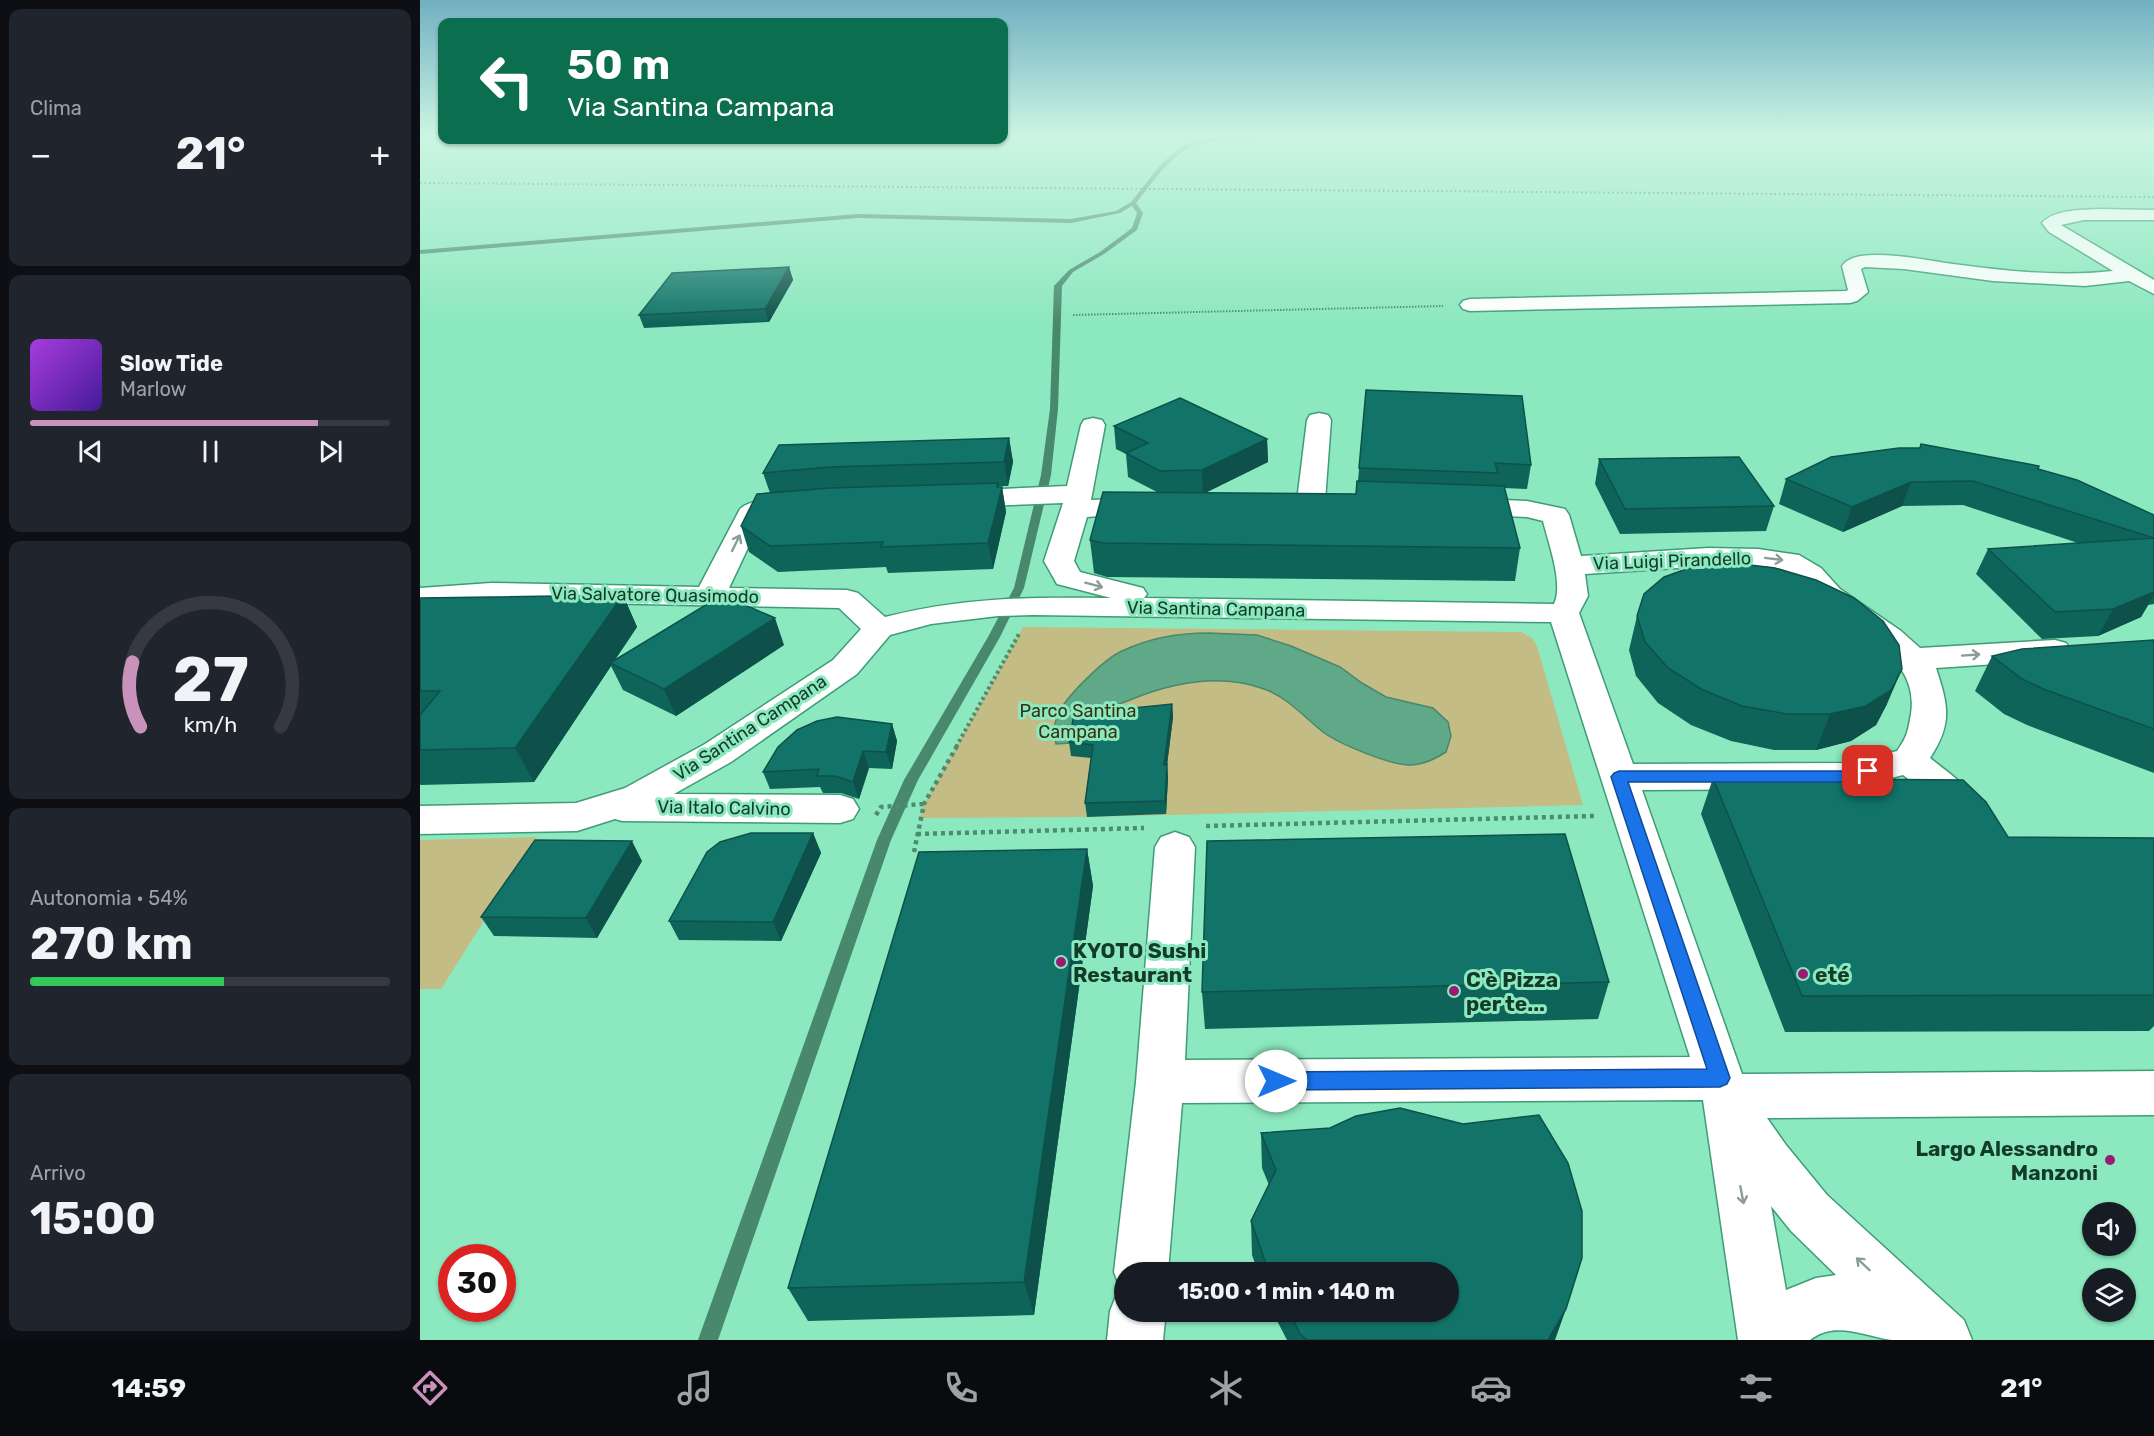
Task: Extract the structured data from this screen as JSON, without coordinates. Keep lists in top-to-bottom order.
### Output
{
  "streets": {
    "street": [
      "Via Luigi Pirandello",
      "Via Salvatore Quasimodo",
      "Via Santina Campana",
      "Via Italo Calvino"
    ]
  },
  "crossings": [
    ["Via Salvatore Quasimodo", "Via Santina Campana"],
    ["Via Santina Campana", "Via Italo Calvino"]
  ],
  "parks": ["Parco Santina Campana"],
  "places": [
    "KYOTO Sushi Restaurant",
    "eté",
    "C'è Pizza per te...",
    "Largo Alessandro Manzoni"
  ],
  "page": {
    "tile": [
      "Clima",
      ["Autonomia · 54%", "270 km"],
      ["Arrivo", "15:00"]
    ],
    "turn": ["50 m", "Via Santina Campana"],
    "heat": ["−", "21°", "+"],
    "song": ["Slow Tide", "Marlow"],
    "limit": "30",
    "trip": "15:00 · 1 min · 140 m",
    "tabs": ["14:59", "21°"],
    "gauge": ["27", "km/h"]
  }
}
